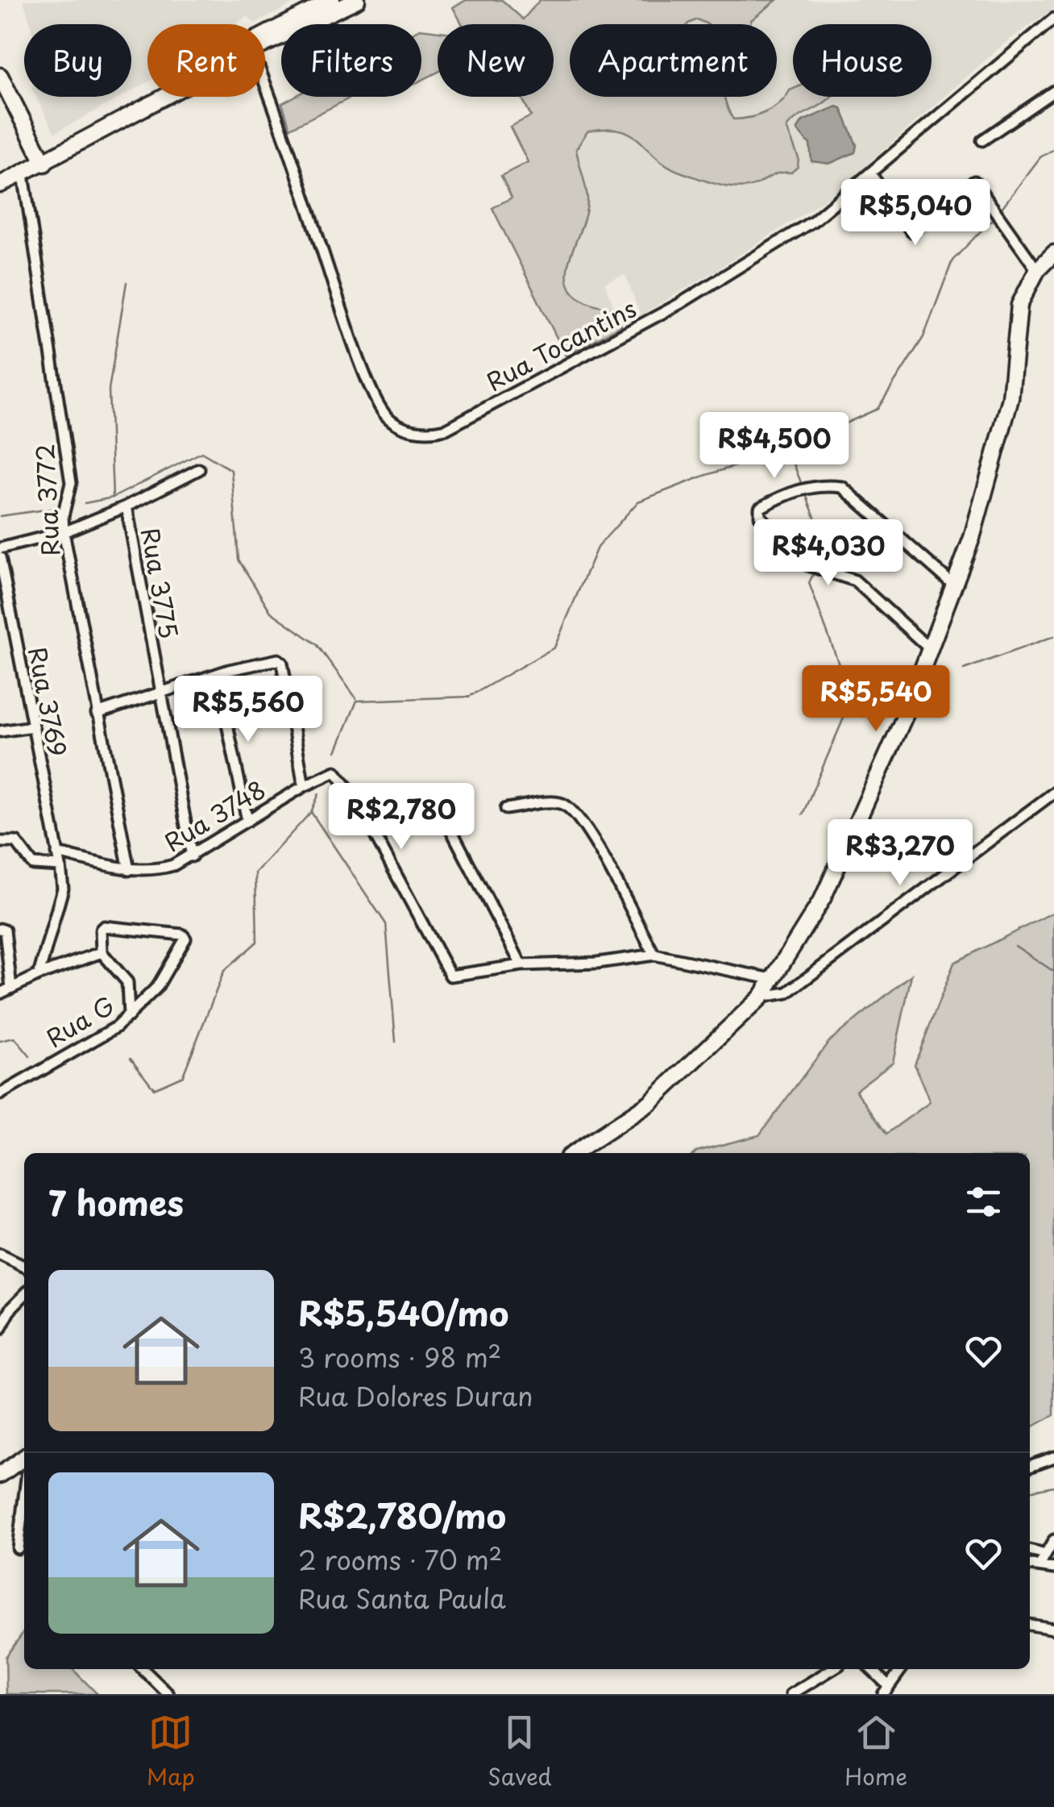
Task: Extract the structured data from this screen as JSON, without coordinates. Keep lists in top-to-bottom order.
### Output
{
  "streets": {
    "street": [
      "Rua Tocantins",
      "Rua 3772",
      "Rua 3775",
      "Rua 3769",
      "Rua 3748",
      "Rua G"
    ]
  },
  "crossings": [
    ["Rua 3772", "Rua 3748"],
    ["Rua 3775", "Rua 3748"],
    ["Rua 3769", "Rua 3748"]
  ],
  "page": {
    "chip": [
      "Buy",
      "Rent",
      "Filters",
      "New",
      "Apartment",
      "House"
    ],
    "price": [
      "R$5,040",
      "R$4,500",
      "R$4,030",
      "R$5,540",
      "R$5,560",
      "R$2,780",
      "R$3,270"
    ],
    "heading": "7 homes",
    "list": [
      {
        "name": "R$5,540/mo",
        "note": "3 rooms · 98 m² · Rua Dolores Duran"
      },
      {
        "name": "R$2,780/mo",
        "note": "2 rooms · 70 m² · Rua Santa Paula"
      }
    ],
    "tabs": ["Map", "Saved", "Home"]
  }
}
